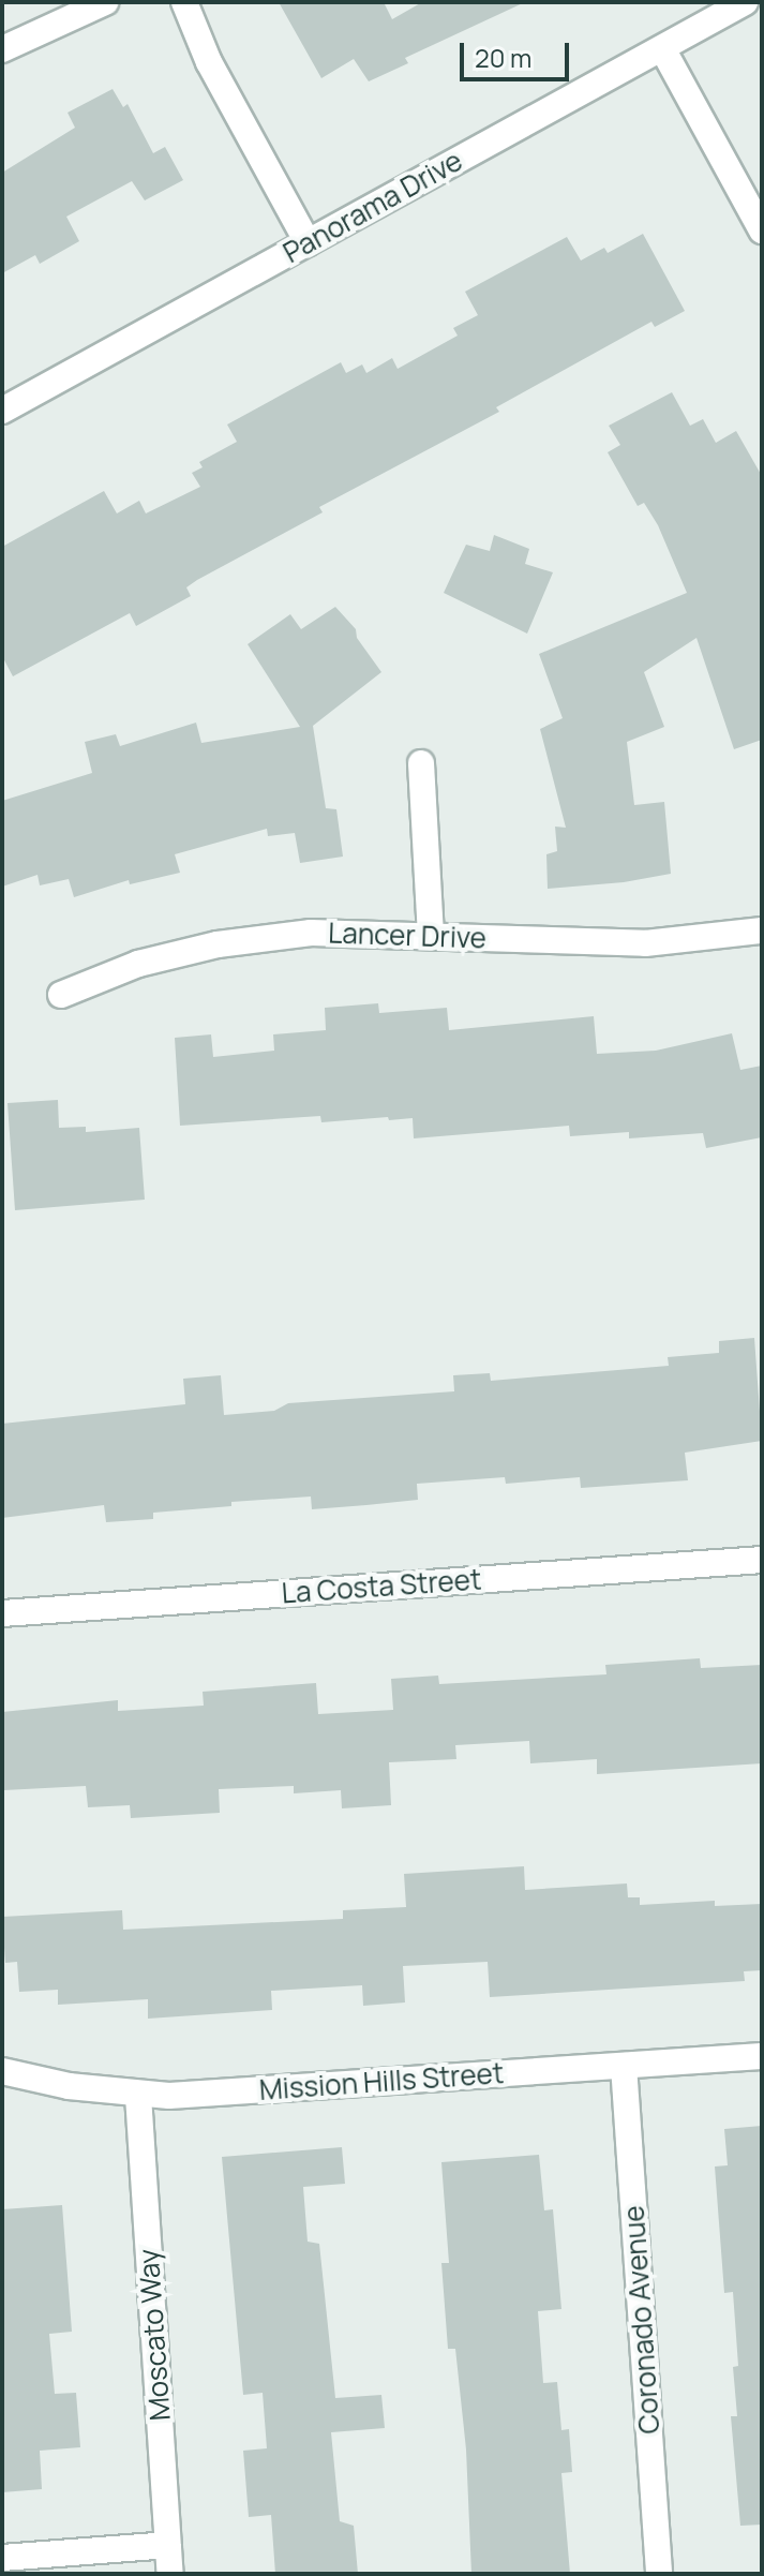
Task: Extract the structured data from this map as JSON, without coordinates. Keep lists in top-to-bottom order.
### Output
{
  "streets": {
    "street": [
      "Panorama Drive",
      "Lancer Drive",
      "La Costa Street",
      "Mission Hills Street",
      "Coronado Avenue",
      "Moscato Way"
    ]
  },
  "crossings": [
    ["Mission Hills Street", "Coronado Avenue"],
    ["Mission Hills Street", "Moscato Way"]
  ],
  "scale_bar": "20 m"
}
